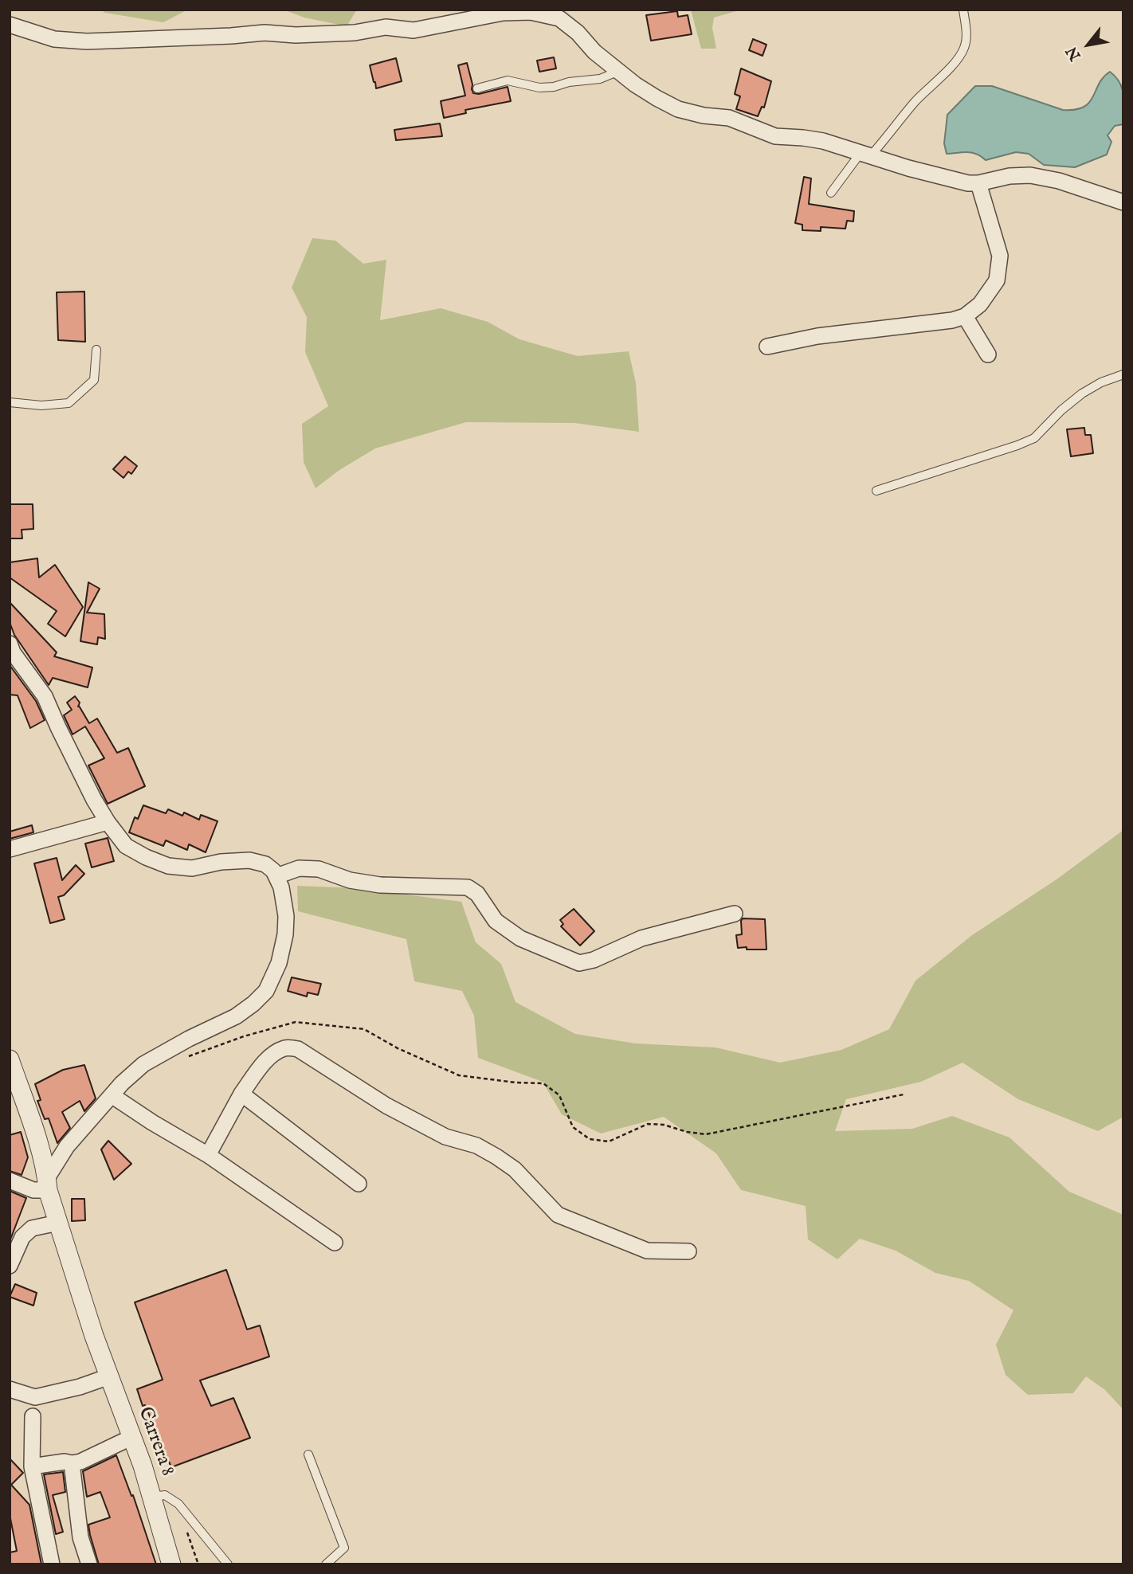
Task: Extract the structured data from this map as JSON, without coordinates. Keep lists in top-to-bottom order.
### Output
{
  "streets": {
    "street": ["Carrera 8"]
  },
  "north": "bottom left"
}
